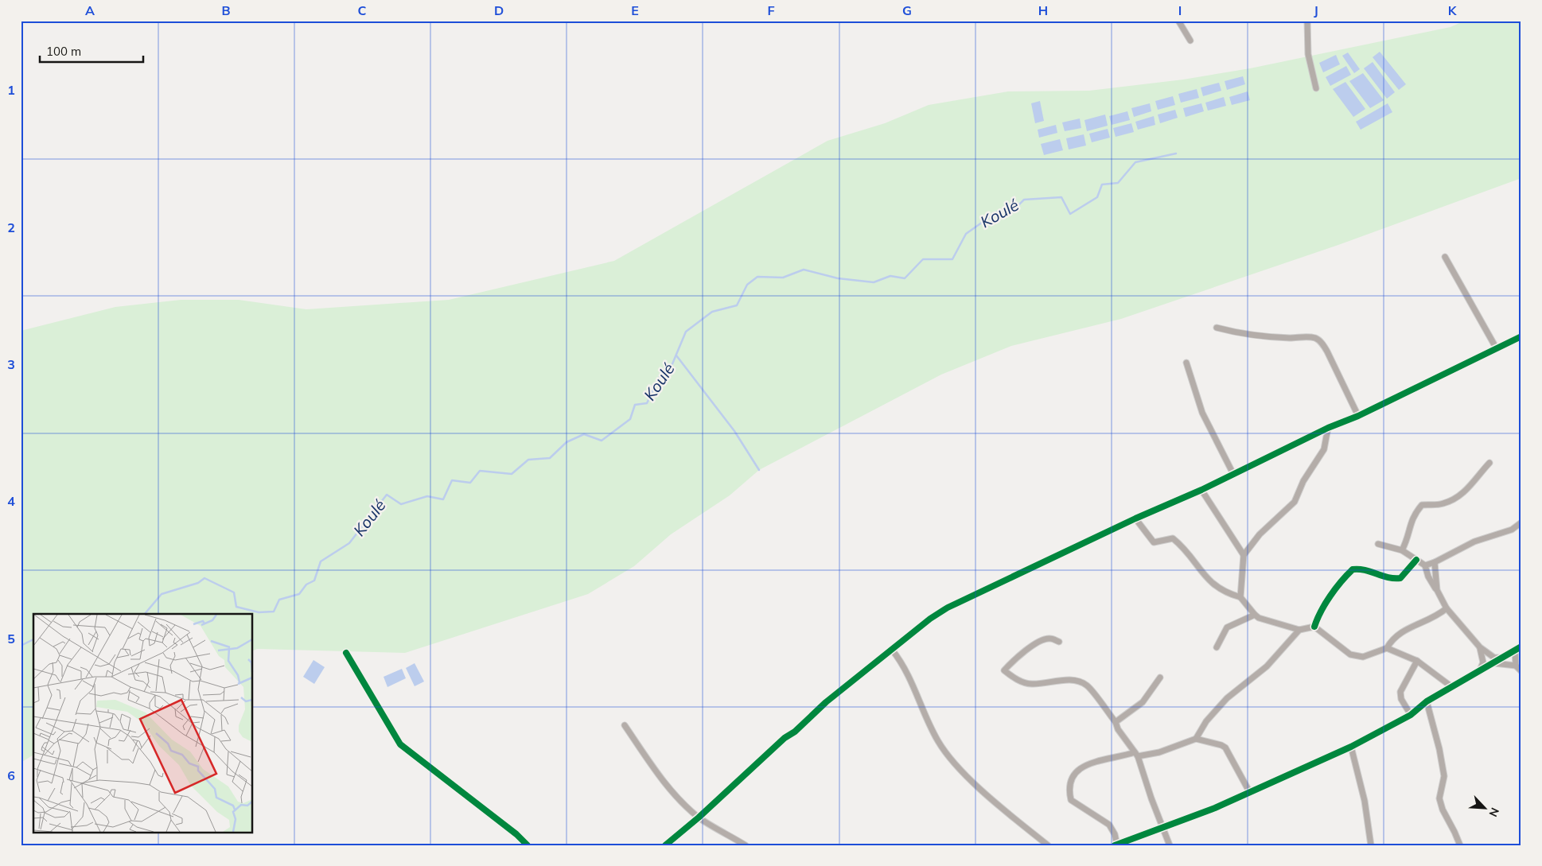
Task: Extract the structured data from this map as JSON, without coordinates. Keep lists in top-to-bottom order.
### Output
{
  "water": ["Koulé"],
  "scale_bar": "100 m",
  "north": "bottom right",
  "grid": {
    "columns": [
      "A",
      "B",
      "C",
      "D",
      "E",
      "F",
      "G",
      "H",
      "I",
      "J",
      "K"
    ],
    "rows": [
      "1",
      "2",
      "3",
      "4",
      "5",
      "6"
    ]
  }
}
